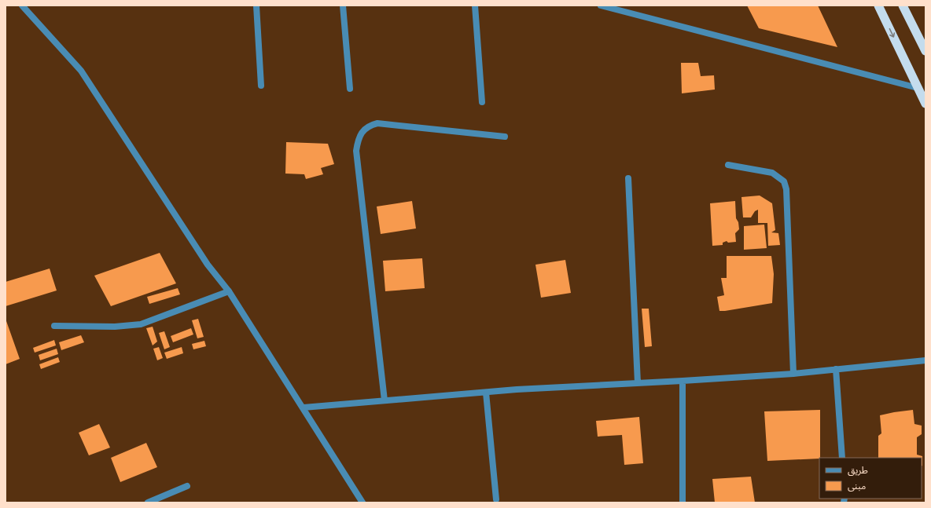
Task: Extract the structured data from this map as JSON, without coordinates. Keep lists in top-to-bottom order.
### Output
{
  "legend": ["طريق", "مبنى"]
}
